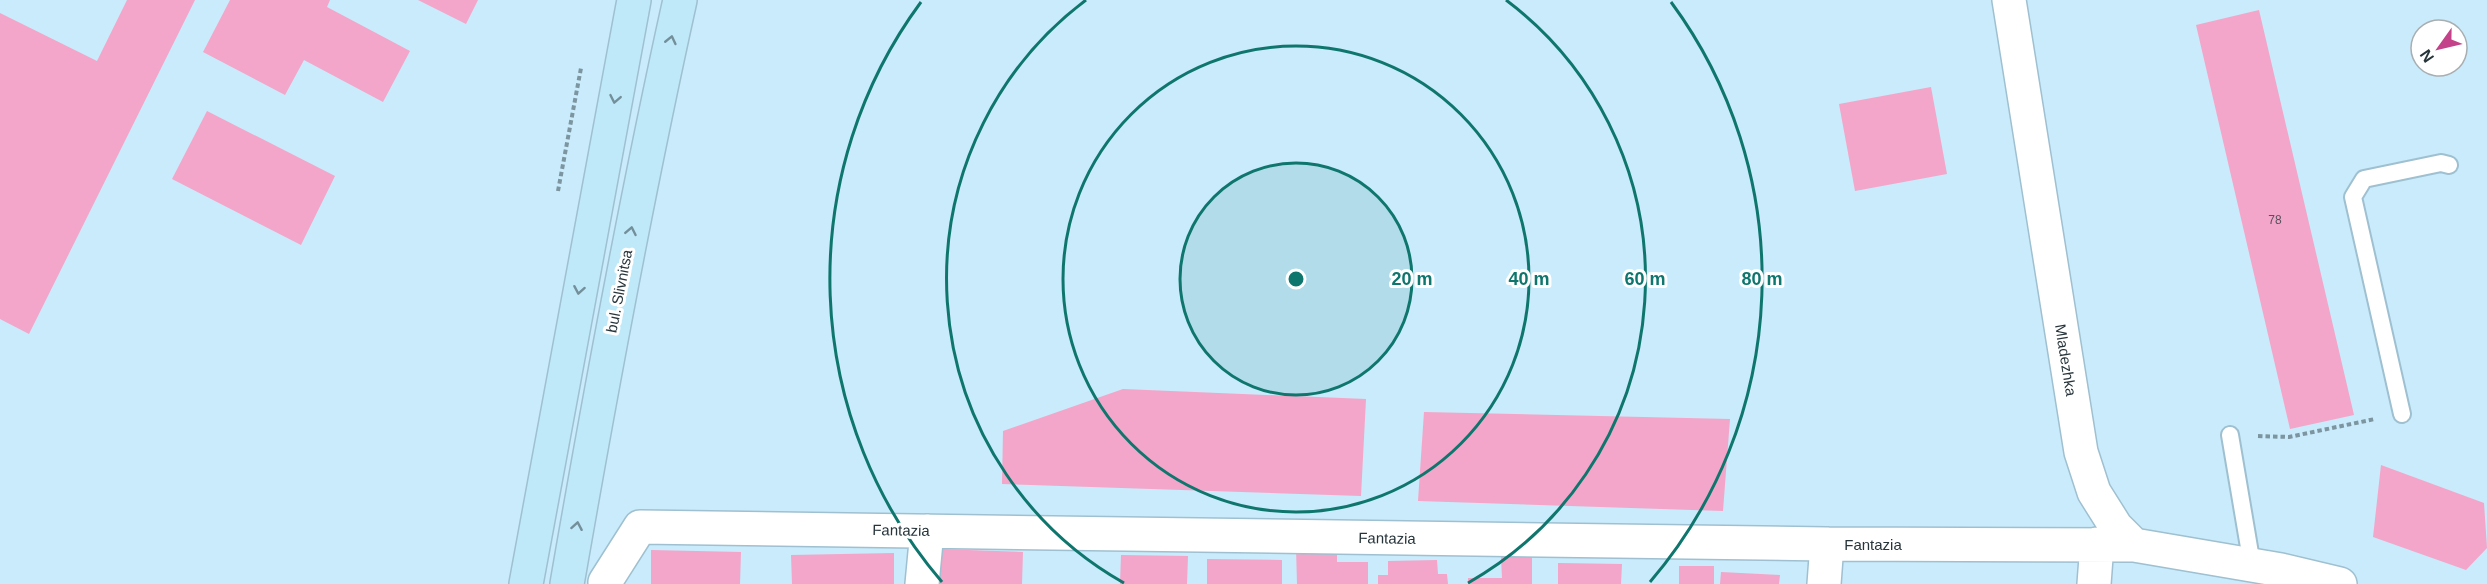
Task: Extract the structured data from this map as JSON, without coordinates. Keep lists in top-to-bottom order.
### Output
{
  "streets": {
    "main road": ["bul. Slivnitsa"],
    "street": ["Mladezhka", "Fantazia"]
  },
  "crossings": [
    ["Mladezhka", "Fantazia"]
  ],
  "house_numbers": ["78"],
  "north": "bottom left",
  "rings": [
    "20 m",
    "40 m",
    "60 m",
    "80 m"
  ]
}
